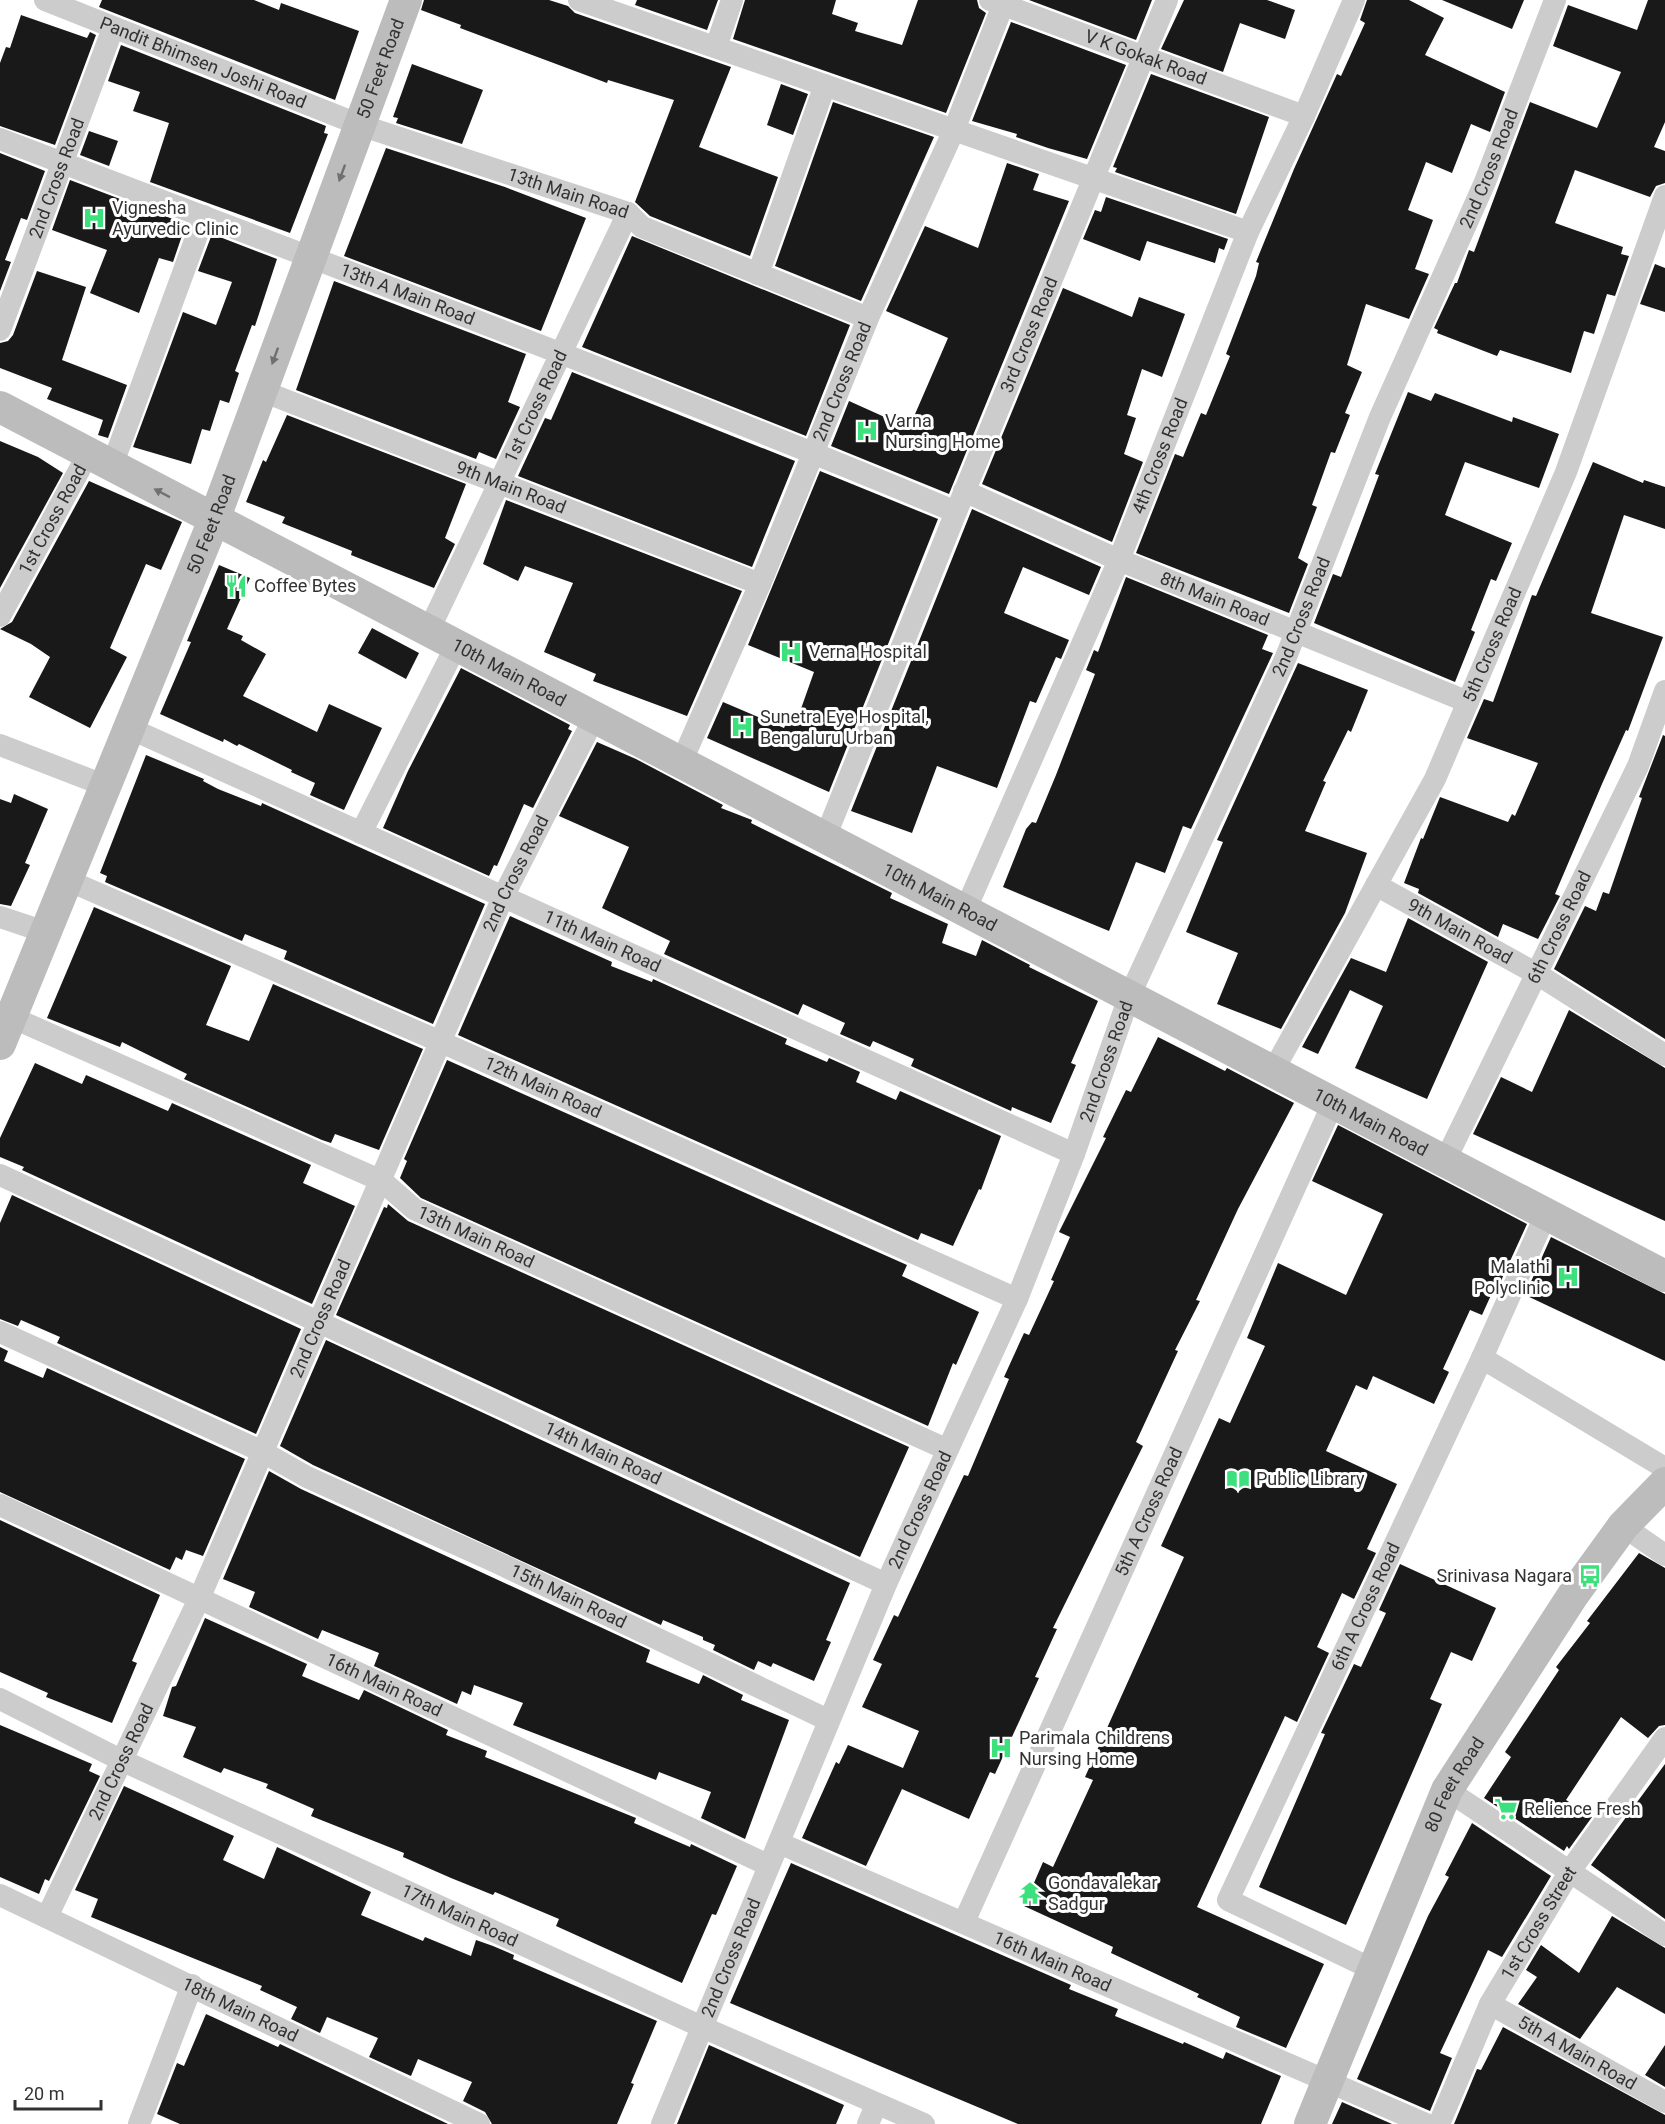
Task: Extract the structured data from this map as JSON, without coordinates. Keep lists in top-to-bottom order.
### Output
{
  "streets": {
    "main road": ["50 Feet Road", "10th Main Road", "80 Feet Road"],
    "street": [
      "V K Gokak Road",
      "Pandit Bhimsen Joshi Road",
      "2nd Cross Road",
      "13th Main Road",
      "13th A Main Road",
      "3rd Cross Road",
      "1st Cross Road",
      "4th Cross Road",
      "9th Main Road",
      "8th Main Road",
      "5th Cross Road",
      "6th Cross Road",
      "11th Main Road",
      "12th Main Road",
      "14th Main Road",
      "5th A Cross Road",
      "15th Main Road",
      "6th A Cross Road",
      "16th Main Road",
      "17th Main Road",
      "1st Cross Street",
      "18th Main Road",
      "5th A Main Road"
    ]
  },
  "crossings": [
    ["V K Gokak Road", "2nd Cross Road"],
    ["V K Gokak Road", "3rd Cross Road"],
    ["V K Gokak Road", "4th Cross Road"],
    ["Pandit Bhimsen Joshi Road", "50 Feet Road"],
    ["Pandit Bhimsen Joshi Road", "2nd Cross Road"],
    ["Pandit Bhimsen Joshi Road", "13th Main Road"],
    ["50 Feet Road", "13th Main Road"],
    ["50 Feet Road", "13th A Main Road"],
    ["50 Feet Road", "9th Main Road"],
    ["50 Feet Road", "10th Main Road"],
    ["50 Feet Road", "11th Main Road"],
    ["50 Feet Road", "12th Main Road"],
    ["2nd Cross Road", "13th Main Road"],
    ["2nd Cross Road", "13th A Main Road"],
    ["2nd Cross Road", "9th Main Road"],
    ["2nd Cross Road", "8th Main Road"],
    ["2nd Cross Road", "10th Main Road"],
    ["2nd Cross Road", "11th Main Road"],
    ["2nd Cross Road", "12th Main Road"],
    ["2nd Cross Road", "14th Main Road"],
    ["2nd Cross Road", "15th Main Road"],
    ["2nd Cross Road", "16th Main Road"],
    ["2nd Cross Road", "17th Main Road"],
    ["2nd Cross Road", "18th Main Road"],
    ["13th Main Road", "1st Cross Road"],
    ["13th A Main Road", "3rd Cross Road"],
    ["13th A Main Road", "1st Cross Road"],
    ["3rd Cross Road", "8th Main Road"],
    ["3rd Cross Road", "10th Main Road"],
    ["1st Cross Road", "9th Main Road"],
    ["1st Cross Road", "10th Main Road"],
    ["4th Cross Road", "8th Main Road"],
    ["4th Cross Road", "10th Main Road"],
    ["9th Main Road", "5th Cross Road"],
    ["9th Main Road", "6th Cross Road"],
    ["8th Main Road", "5th Cross Road"],
    ["5th Cross Road", "10th Main Road"],
    ["10th Main Road", "6th Cross Road"],
    ["10th Main Road", "5th A Cross Road"],
    ["5th A Cross Road", "16th Main Road"],
    ["6th A Cross Road", "80 Feet Road"],
    ["16th Main Road", "80 Feet Road"],
    ["1st Cross Street", "5th A Main Road"]
  ],
  "places": {
    "hospital": [
      "Vignesha Ayurvedic Clinic",
      "Varna Nursing Home",
      "Verna Hospital",
      "Sunetra Eye Hospital, Bengaluru Urban",
      "Malathi Polyclinic",
      "Parimala Childrens Nursing Home"
    ],
    "restaurant": ["Coffee Bytes"],
    "library": ["Public Library"],
    "bus stop": ["Srinivasa Nagara"],
    "supermarket": ["Relience Fresh"],
    "temple": ["Gondavalekar Sadgur"]
  },
  "scale_bar": "20 m"
}
